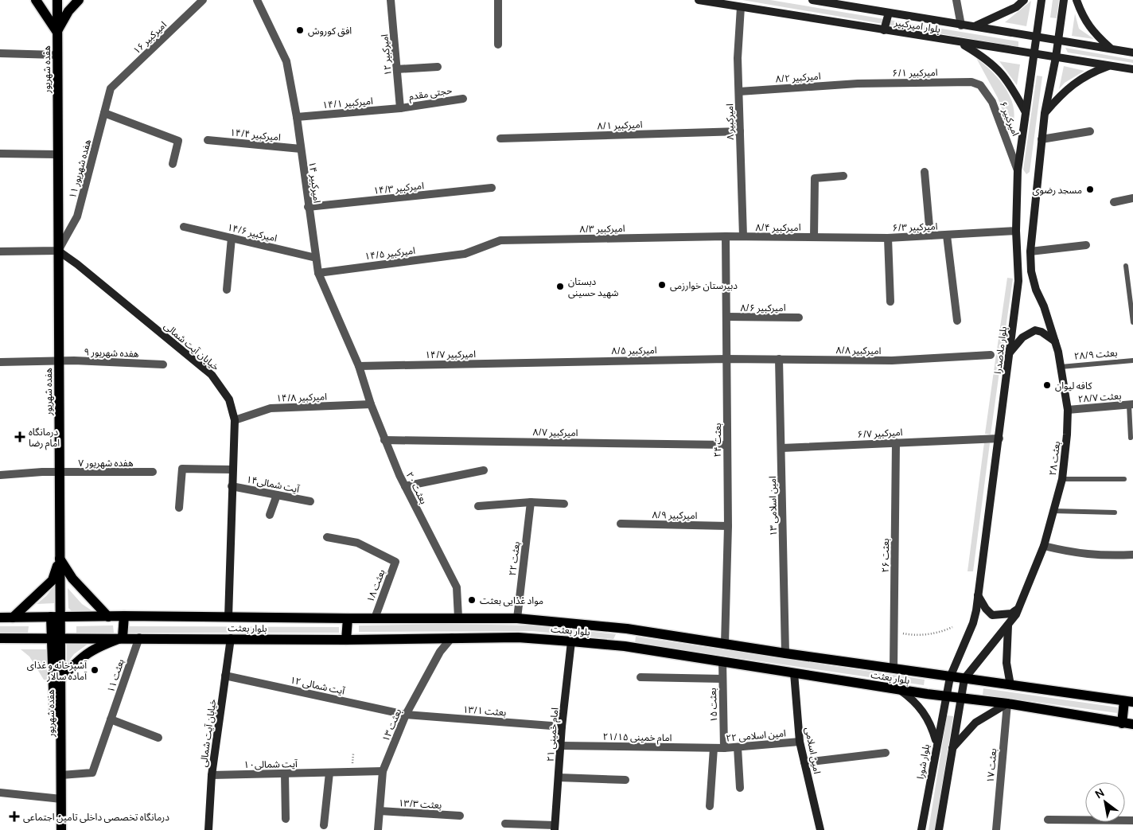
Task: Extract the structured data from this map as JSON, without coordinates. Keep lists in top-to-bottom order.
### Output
{
  "streets": {
    "main road": [
      "بلوار امیرکبیر",
      "هفده شهریور",
      "خیابان آیت شمالی",
      "بلوار ملاصدرا",
      "بعثت ۲۸",
      "بلوار بعثت",
      "امام خمینی ۲۱",
      "امین اسلامی",
      "بلوار شورا"
    ],
    "street": [
      "امیرکبیر ۱۶",
      "امیرکبیر ۱۲",
      "امیرکبیر ۶/۱",
      "امیرکبیر ۸/۲",
      "حجتی مقدم",
      "امیرکبیر ۱۴/۱",
      "امیرکبیر ۶",
      "امیرکبیر ۸",
      "امیرکبیر ۸/۱",
      "امیرکبیر ۱۴/۴",
      "هفده شهریور ۱۱",
      "امیرکبیر ۱۴",
      "امیرکبیر ۱۴/۳",
      "امیرکبیر ۸/۴",
      "امیرکبیر ۶/۳",
      "امیرکبیر ۸/۳",
      "امیرکبیر ۱۴/۶",
      "امیرکبیر ۱۴/۵",
      "امیرکبیر ۸/۶",
      "امیرکبیر ۸/۵",
      "امیرکبیر ۸/۸",
      "هفده شهریور ۹",
      "امیرکبیر ۱۴/۷",
      "امیرکبیر ۱۴/۸",
      "بعثت ۲۸/۷",
      "امیرکبیر ۸/۷",
      "امیرکبیر ۶/۷",
      "بعثت ۲۴",
      "هفده شهریور ۷",
      "آیت شمالی۱۴",
      "بعثت ۲۰",
      "امین اسلامی ۱۳",
      "امیرکبیر ۸/۹",
      "بعثت ۲۶",
      "بعثت ۲۲",
      "بعثت ۱۸",
      "بعثت ۱۱",
      "آیت شمالی ۱۲",
      "بعثت ۱۵",
      "بعثت ۱۳/۱",
      "بعثت ۱۳",
      "امین اسلامی ۲۲",
      "امام خمینی ۲۱/۱۵",
      "آیت شمالی۱۰",
      "بعثت ۱۷",
      "بعثت ۱۳/۳"
    ],
    "lane": ["بعثت ۲۸/۹"]
  },
  "crossings": [
    ["بلوار امیرکبیر", "امیرکبیر ۸"],
    ["بلوار امیرکبیر", "بلوار ملاصدرا"],
    ["امیرکبیر ۱۶", "هفده شهریور ۱۱"],
    ["امیرکبیر ۱۲", "حجتی مقدم"],
    ["امیرکبیر ۱۲", "امیرکبیر ۱۴/۱"],
    ["هفده شهریور", "هفده شهریور ۱۱"],
    ["هفده شهریور", "خیابان آیت شمالی"],
    ["هفده شهریور", "هفده شهریور ۹"],
    ["هفده شهریور", "هفده شهریور ۷"],
    ["هفده شهریور", "بلوار بعثت"],
    ["هفده شهریور", "بعثت ۱۱"],
    ["امیرکبیر ۶/۱", "امیرکبیر ۸/۲"],
    ["امیرکبیر ۶/۱", "امیرکبیر ۶"],
    ["امیرکبیر ۸/۲", "امیرکبیر ۸"],
    ["حجتی مقدم", "امیرکبیر ۱۴/۱"],
    ["امیرکبیر ۱۴/۱", "امیرکبیر ۱۴"],
    ["امیرکبیر ۶", "بلوار ملاصدرا"],
    ["امیرکبیر ۸", "امیرکبیر ۸/۱"],
    ["امیرکبیر ۸", "امیرکبیر ۸/۴"],
    ["امیرکبیر ۸", "امیرکبیر ۸/۳"],
    ["امیرکبیر ۱۴/۴", "امیرکبیر ۱۴"],
    ["هفده شهریور ۱۱", "خیابان آیت شمالی"],
    ["امیرکبیر ۱۴", "امیرکبیر ۱۴/۳"],
    ["امیرکبیر ۱۴", "امیرکبیر ۱۴/۶"],
    ["امیرکبیر ۱۴", "امیرکبیر ۱۴/۵"],
    ["امیرکبیر ۱۴", "امیرکبیر ۱۴/۷"],
    ["امیرکبیر ۱۴", "بعثت ۲۰"],
    ["امیرکبیر ۸/۴", "امیرکبیر ۶/۳"],
    ["امیرکبیر ۸/۴", "امیرکبیر ۸/۳"],
    ["امیرکبیر ۶/۳", "بلوار ملاصدرا"],
    ["امیرکبیر ۸/۳", "امیرکبیر ۱۴/۵"],
    ["امیرکبیر ۸/۳", "بعثت ۲۴"],
    ["امیرکبیر ۸/۶", "بعثت ۲۴"],
    ["خیابان آیت شمالی", "امیرکبیر ۱۴/۸"],
    ["خیابان آیت شمالی", "آیت شمالی۱۴"],
    ["خیابان آیت شمالی", "بلوار بعثت"],
    ["خیابان آیت شمالی", "آیت شمالی ۱۲"],
    ["خیابان آیت شمالی", "آیت شمالی۱۰"],
    ["امیرکبیر ۸/۵", "امیرکبیر ۸/۸"],
    ["امیرکبیر ۸/۵", "امیرکبیر ۱۴/۷"],
    ["امیرکبیر ۸/۵", "بعثت ۲۴"],
    ["امیرکبیر ۸/۸", "بعثت ۲۴"],
    ["امیرکبیر ۸/۸", "امین اسلامی ۱۳"],
    ["بلوار ملاصدرا", "امیرکبیر ۶/۷"],
    ["بلوار ملاصدرا", "بلوار بعثت"],
    ["بلوار ملاصدرا", "بلوار شورا"],
    ["امیرکبیر ۱۴/۷", "بعثت ۲۰"],
    ["بعثت ۲۸/۹", "بعثت ۲۸"],
    ["امیرکبیر ۱۴/۸", "بعثت ۲۰"],
    ["بعثت ۲۸/۷", "بعثت ۲۸"],
    ["امیرکبیر ۸/۷", "بعثت ۲۴"],
    ["امیرکبیر ۸/۷", "بعثت ۲۰"],
    ["امیرکبیر ۶/۷", "امین اسلامی ۱۳"],
    ["امیرکبیر ۶/۷", "بعثت ۲۶"],
    ["بعثت ۲۴", "امیرکبیر ۸/۹"],
    ["بعثت ۲۴", "بلوار بعثت"],
    ["بعثت ۲۸", "بلوار بعثت"],
    ["بعثت ۲۰", "بلوار بعثت"],
    ["امین اسلامی ۱۳", "بلوار بعثت"],
    ["بعثت ۲۶", "بلوار بعثت"],
    ["بعثت ۲۲", "بلوار بعثت"],
    ["بعثت ۱۸", "بلوار بعثت"],
    ["بلوار بعثت", "بعثت ۱۱"],
    ["بلوار بعثت", "بعثت ۱۵"],
    ["بلوار بعثت", "بعثت ۱۳"],
    ["بلوار بعثت", "امام خمینی ۲۱"],
    ["بلوار بعثت", "امین اسلامی"],
    ["بلوار بعثت", "بلوار شورا"],
    ["بلوار بعثت", "بعثت ۱۷"],
    ["آیت شمالی ۱۲", "بعثت ۱۳/۱"],
    ["آیت شمالی ۱۲", "بعثت ۱۳"],
    ["بعثت ۱۵", "امین اسلامی ۲۲"],
    ["بعثت ۱۳/۱", "بعثت ۱۳"],
    ["بعثت ۱۳/۱", "امام خمینی ۲۱"],
    ["بعثت ۱۳", "آیت شمالی۱۰"],
    ["بعثت ۱۳", "بعثت ۱۳/۳"],
    ["امام خمینی ۲۱", "امام خمینی ۲۱/۱۵"],
    ["امین اسلامی ۲۲", "امام خمینی ۲۱/۱۵"],
    ["امین اسلامی ۲۲", "امین اسلامی"]
  ],
  "places": {
    "other": [
      "افق کوروش",
      "مسجد رضوی",
      "دبیرستان خوارزمی",
      "دبستان شهید حسینی",
      "کافه لیوان",
      "مواد غذایی بعثت",
      "آشپزخانه و غذای آماده سالار"
    ],
    "health": ["درمانگاه امام رضا", "درمانگاه تخصصی داخلی تامین اجتماعی"]
  },
  "north": "top left"
}
